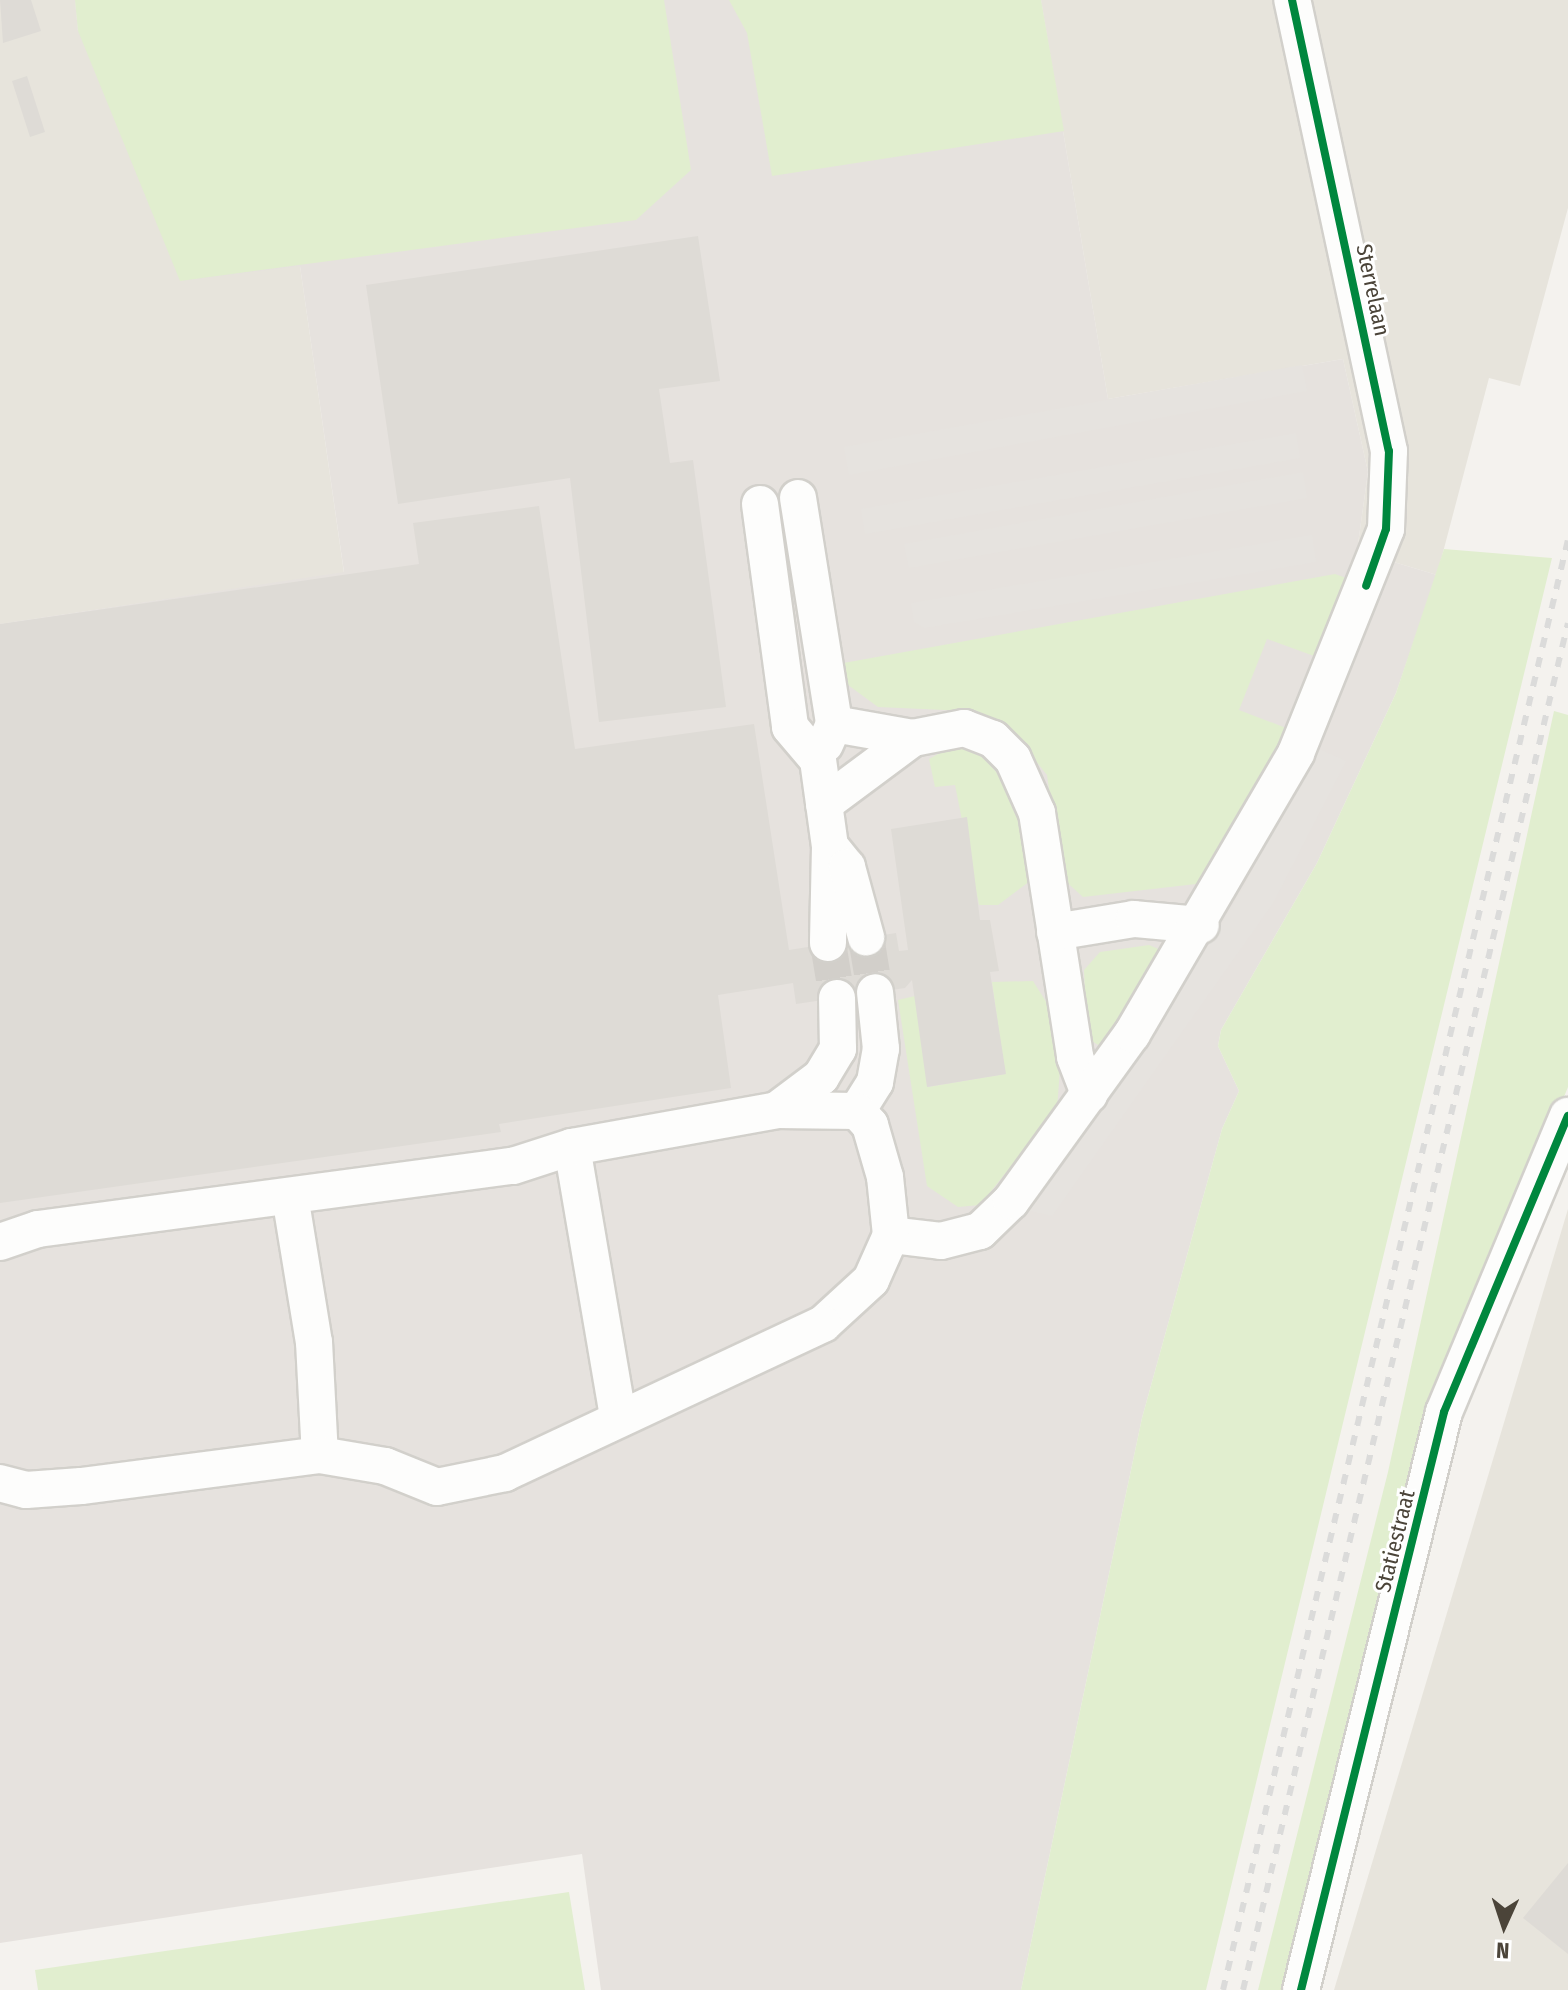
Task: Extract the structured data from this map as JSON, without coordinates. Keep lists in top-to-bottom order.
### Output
{
  "streets": {
    "street": ["Sterrelaan", "Statiestraat"]
  },
  "north": "bottom"
}
